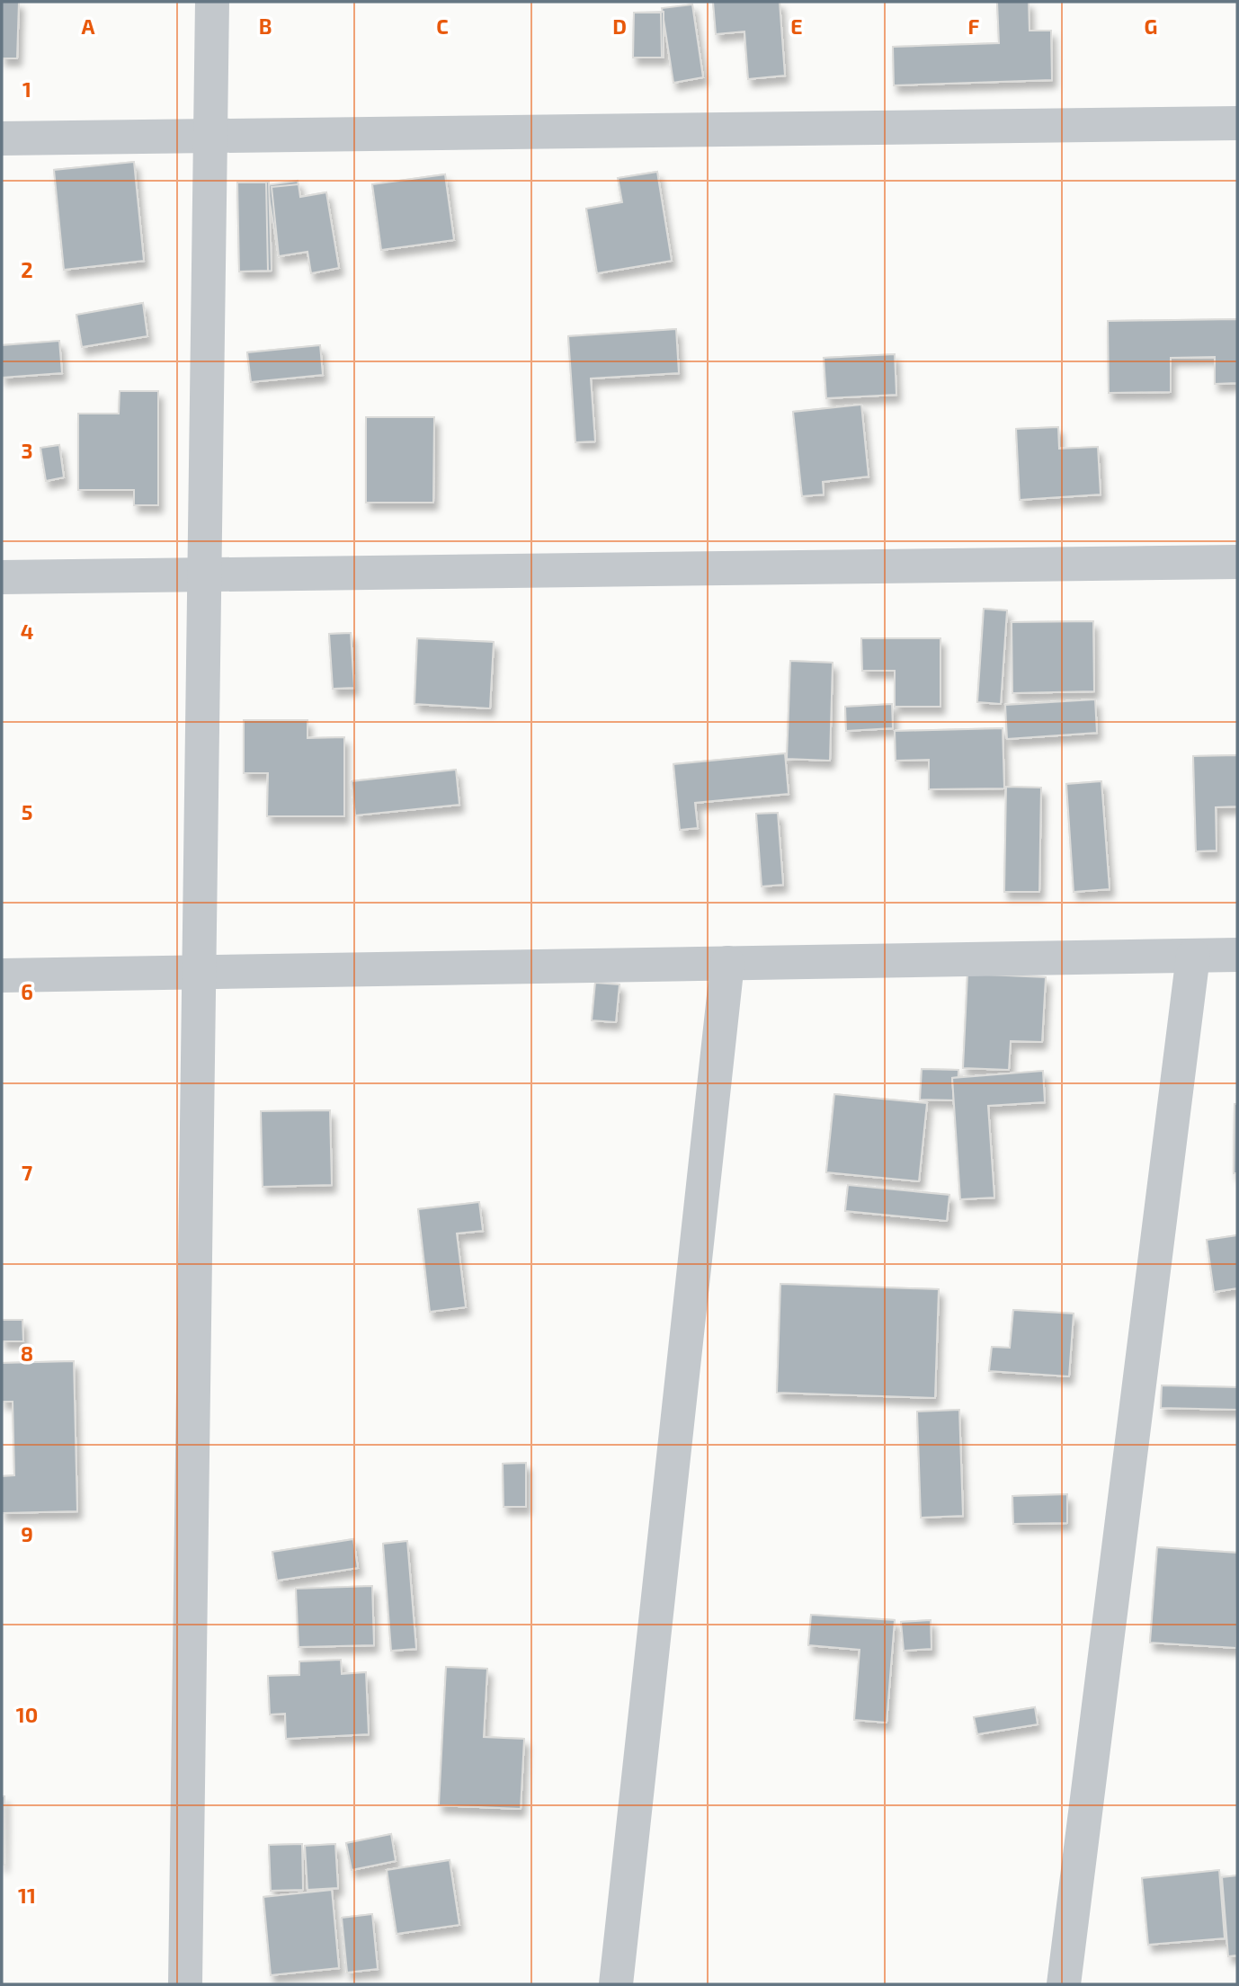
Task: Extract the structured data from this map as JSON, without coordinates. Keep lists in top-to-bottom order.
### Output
{
  "grid": {
    "columns": [
      "A",
      "B",
      "C",
      "D",
      "E",
      "F",
      "G"
    ],
    "rows": [
      "1",
      "2",
      "3",
      "4",
      "5",
      "6",
      "7",
      "8",
      "9",
      "10",
      "11"
    ]
  }
}
